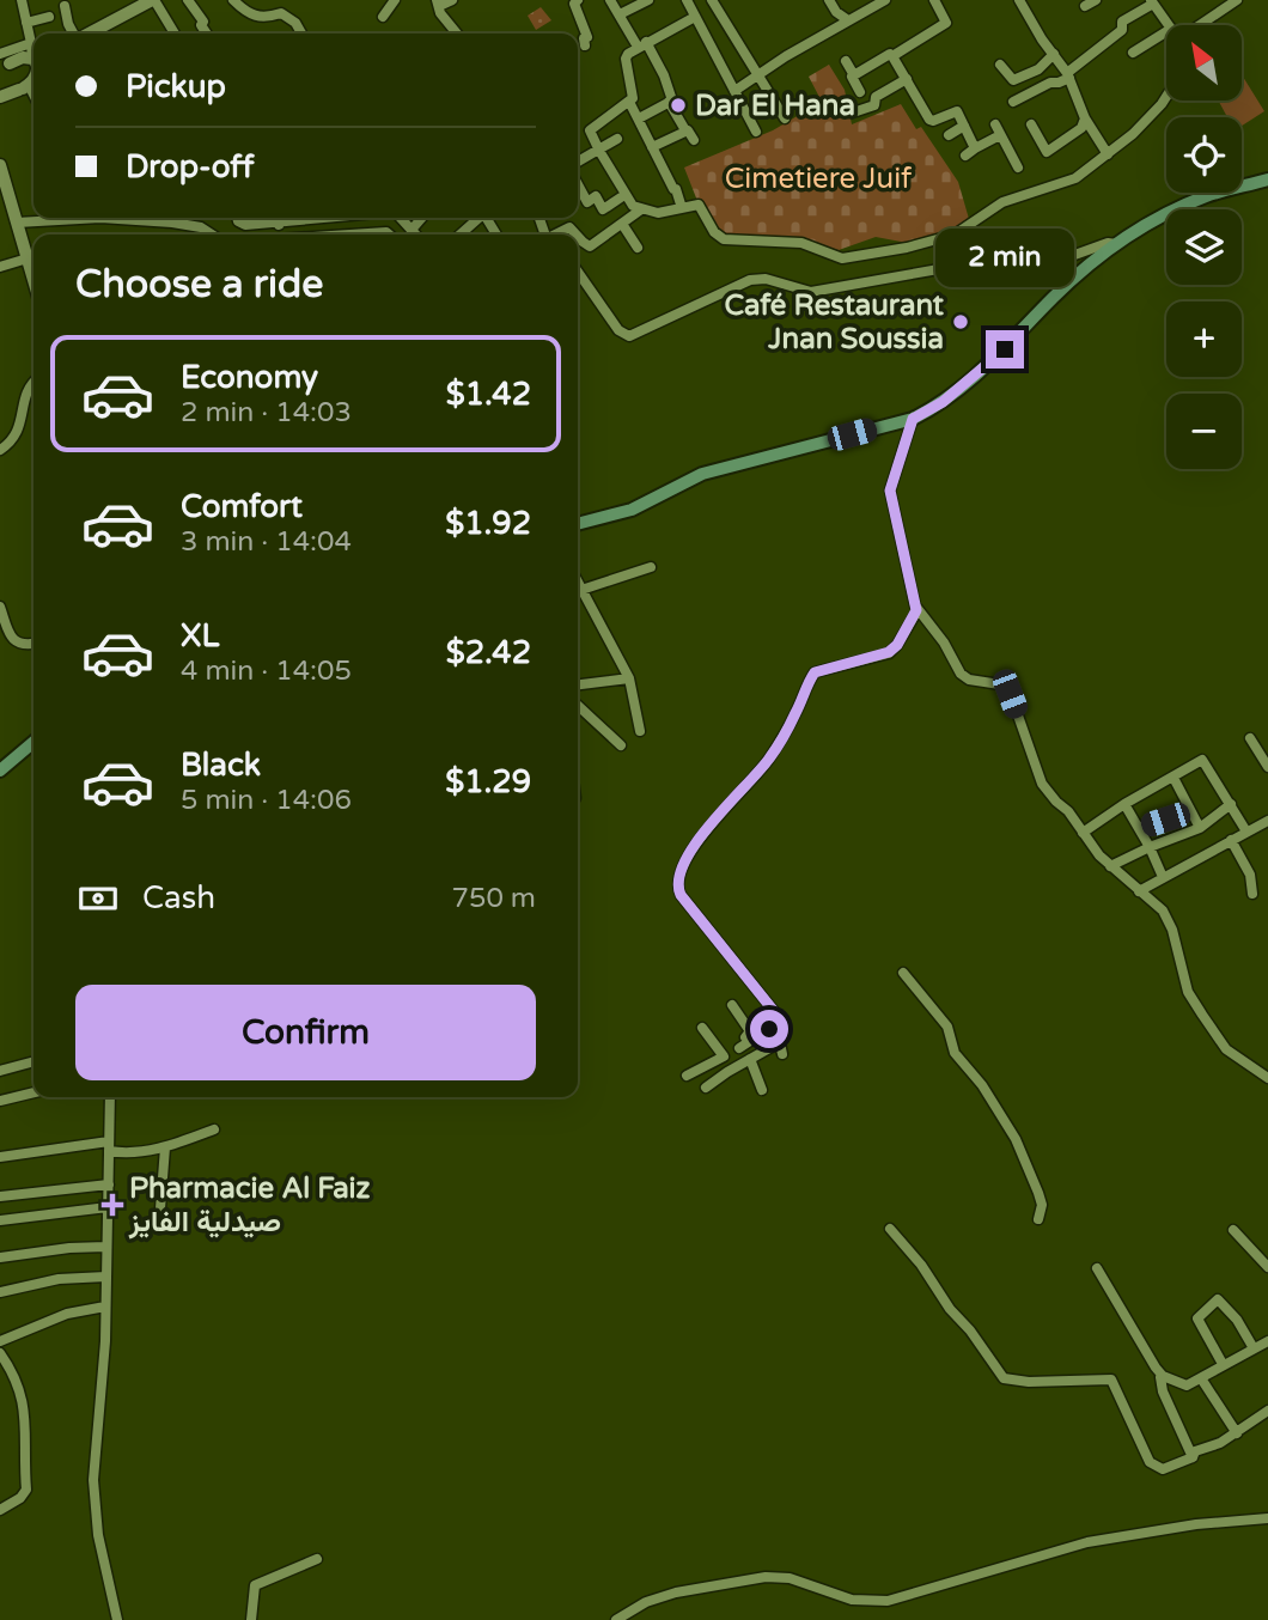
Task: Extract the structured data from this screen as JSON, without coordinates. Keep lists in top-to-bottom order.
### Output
{
  "parks": ["Cimetiere Juif"],
  "places": {
    "other": ["Dar El Hana", "Café Restaurant Jnan Soussia"],
    "health": ["Pharmacie Al Faiz صيدلية الفايز"]
  },
  "north": "top left",
  "page": {
    "map_buttons": ["+", "−"],
    "banner": ["Pickup", "Drop-off"],
    "bubble": "2 min",
    "heading": "Choose a ride",
    "list": [
      {
        "name": "Economy",
        "note": "2 min · 14:03",
        "value": "$1.42"
      },
      {
        "name": "Comfort",
        "note": "3 min · 14:04",
        "value": "$1.92"
      },
      {
        "name": "XL",
        "note": "4 min · 14:05",
        "value": "$2.42"
      },
      {
        "name": "Black",
        "note": "5 min · 14:06",
        "value": "$1.29"
      }
    ],
    "pay": ["Cash", "750 m"],
    "buttons": "Confirm"
  }
}
